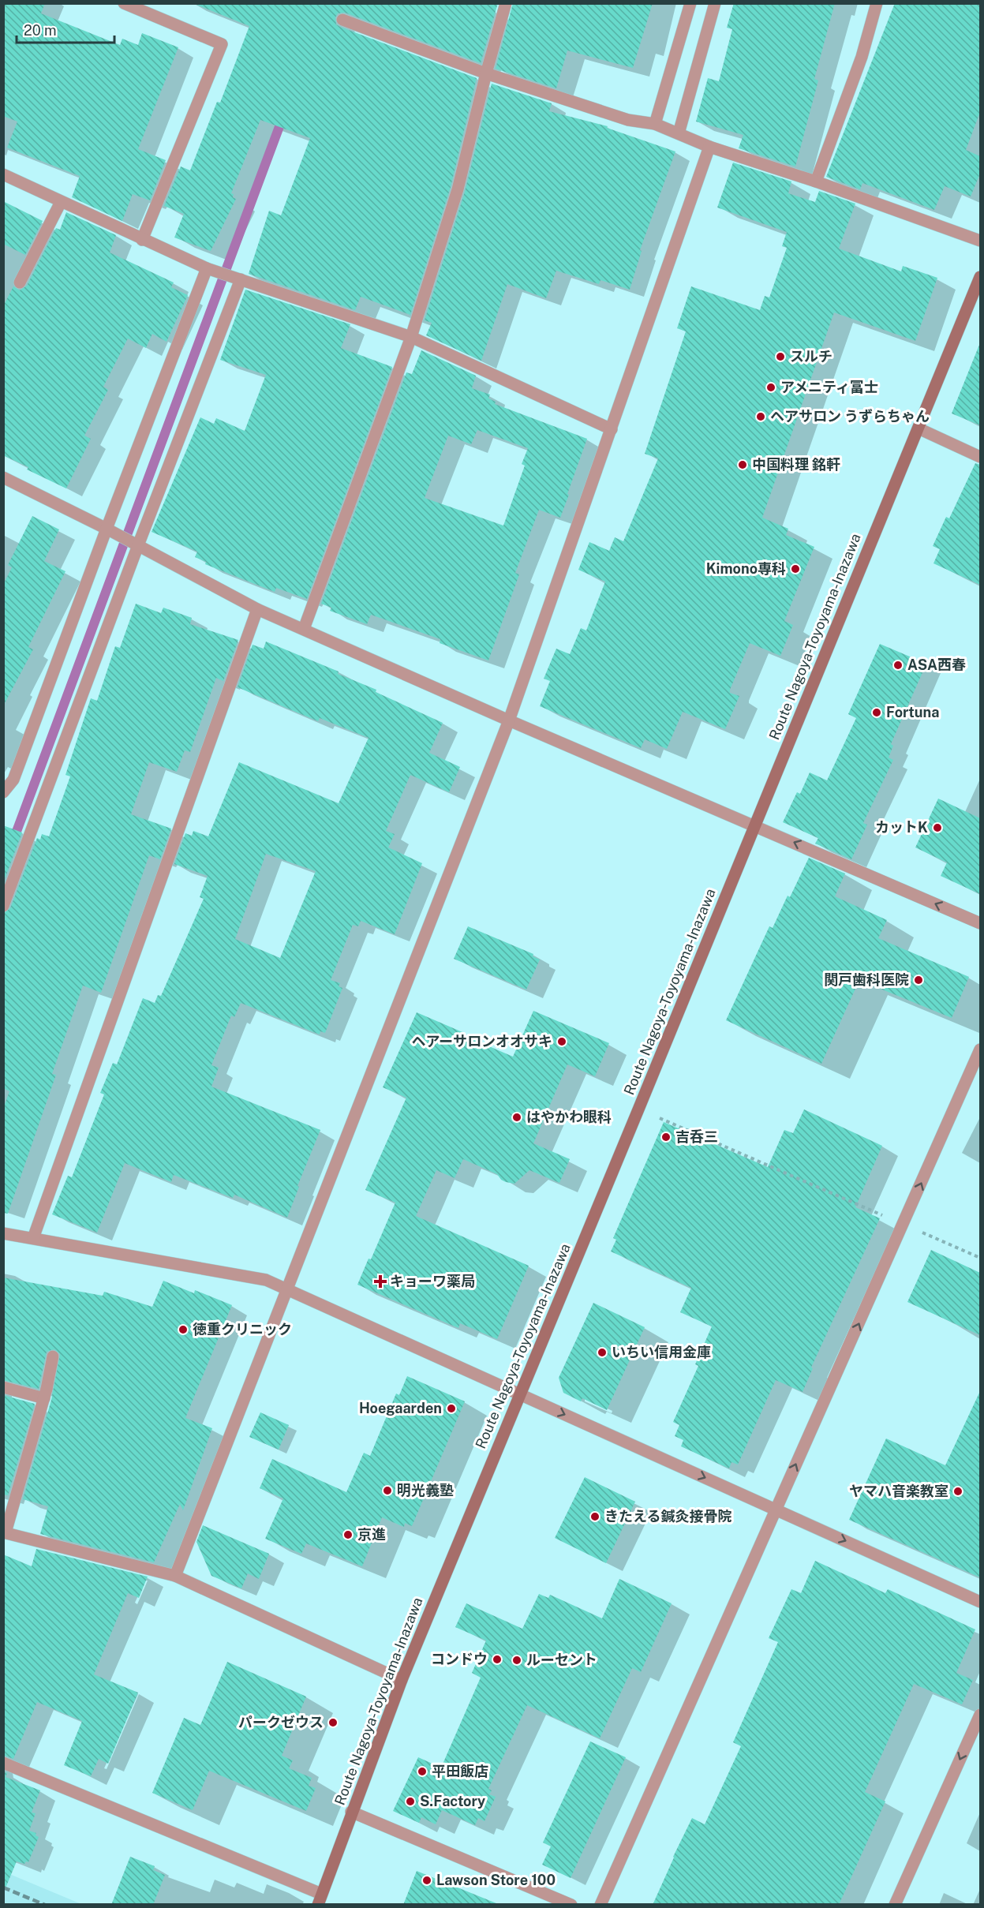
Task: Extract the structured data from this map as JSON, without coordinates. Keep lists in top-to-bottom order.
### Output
{
  "streets": {
    "main road": ["Route Nagoya-Toyoyama-Inazawa"]
  },
  "places": {
    "other": [
      "スルチ",
      "アメニティ冨士",
      "ヘアサロン うずらちゃん",
      "中国料理 銘軒",
      "Kimono専科",
      "ASA西春",
      "Fortuna",
      "カットK",
      "関戸歯科医院",
      "ヘアーサロンオオサキ",
      "はやかわ眼科",
      "吉呑三",
      "徳重クリニック",
      "いちい信用金庫",
      "Hoegaarden",
      "明光義塾",
      "ヤマハ音楽教室",
      "きたえる鍼灸接骨院",
      "京進",
      "コンドウ",
      "ルーセント",
      "パークゼウス",
      "平田飯店",
      "S.Factory",
      "Lawson Store 100"
    ],
    "health": ["キョーワ薬局"]
  },
  "scale_bar": "20 m"
}
